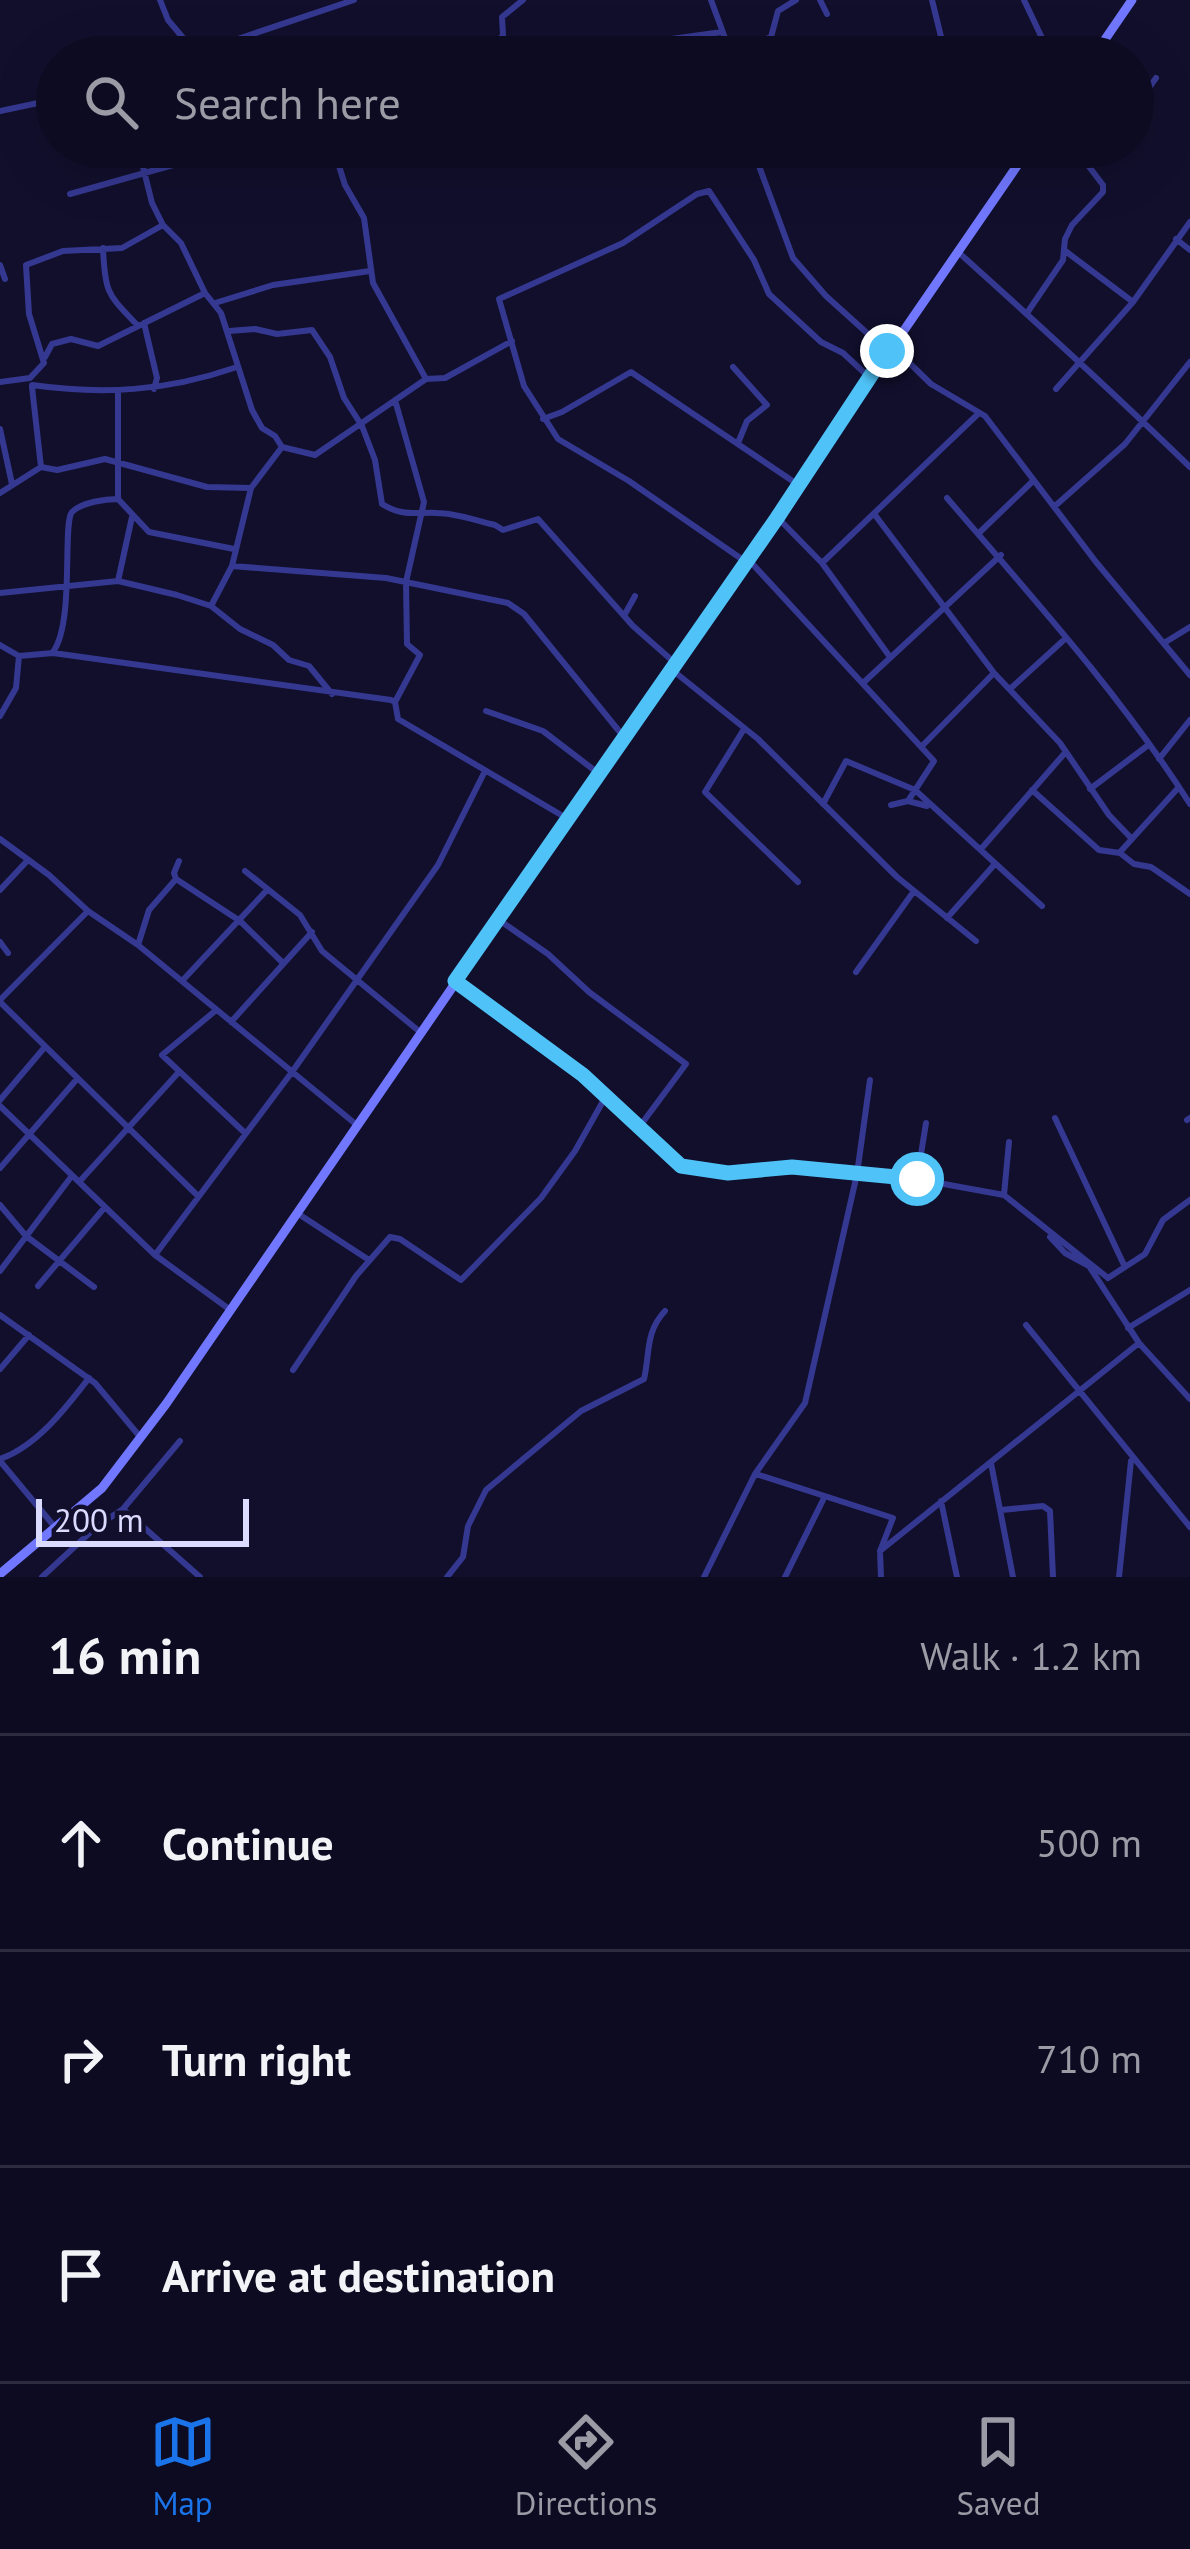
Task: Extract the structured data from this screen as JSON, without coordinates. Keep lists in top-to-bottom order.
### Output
{
  "scale_bar": "200 m",
  "page": {
    "search": "Search here",
    "scale": "200 m",
    "heading": ["16 min", "Walk · 1.2 km"],
    "list": [
      ["Continue", "500 m"],
      ["Turn right", "710 m"],
      "Arrive at destination"
    ],
    "nav": ["Map", "Directions", "Saved"]
  }
}
